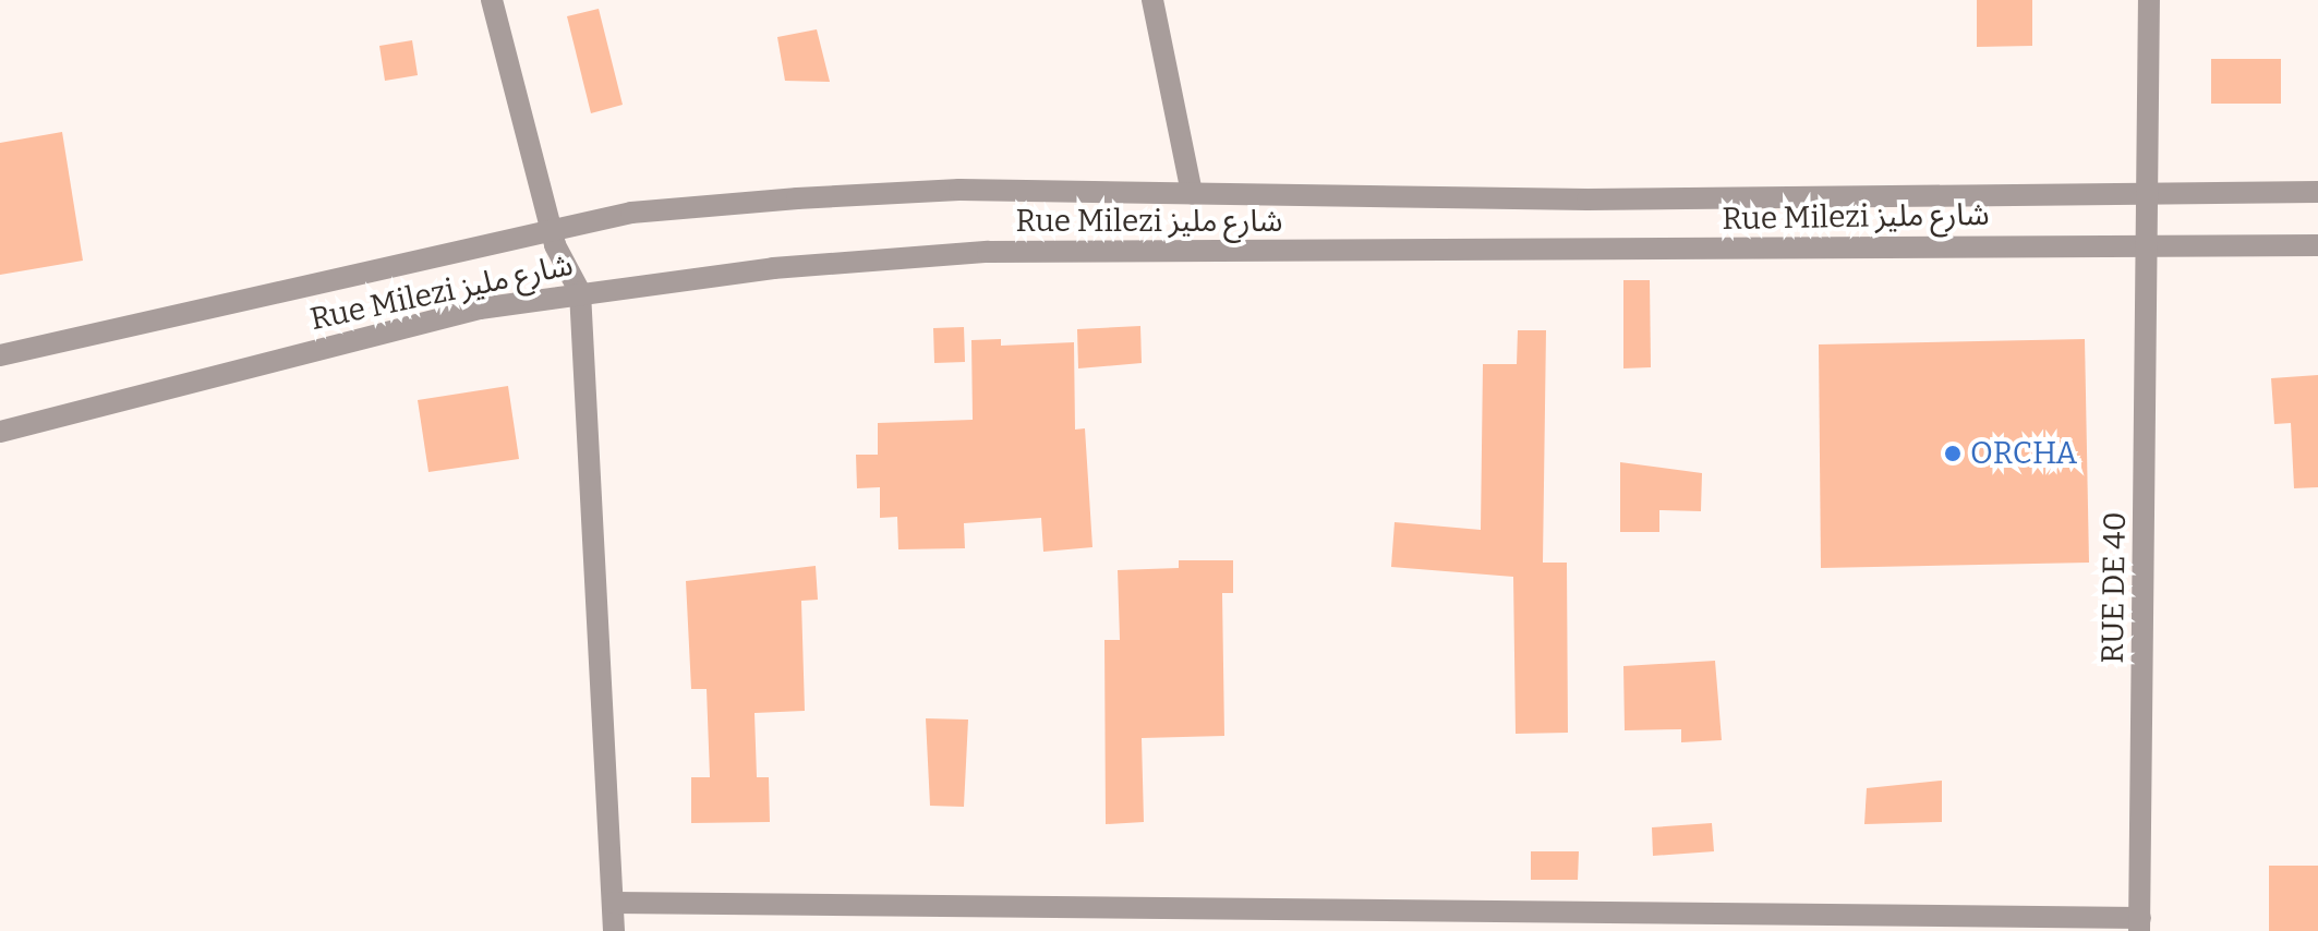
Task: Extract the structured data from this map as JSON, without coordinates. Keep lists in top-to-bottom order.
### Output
{
  "streets": {
    "street": ["Rue Milezi شارع مليز", "RUE DE 40"]
  },
  "crossings": [
    ["Rue Milezi شارع مليز", "RUE DE 40"]
  ],
  "places": ["ORCHA"]
}
